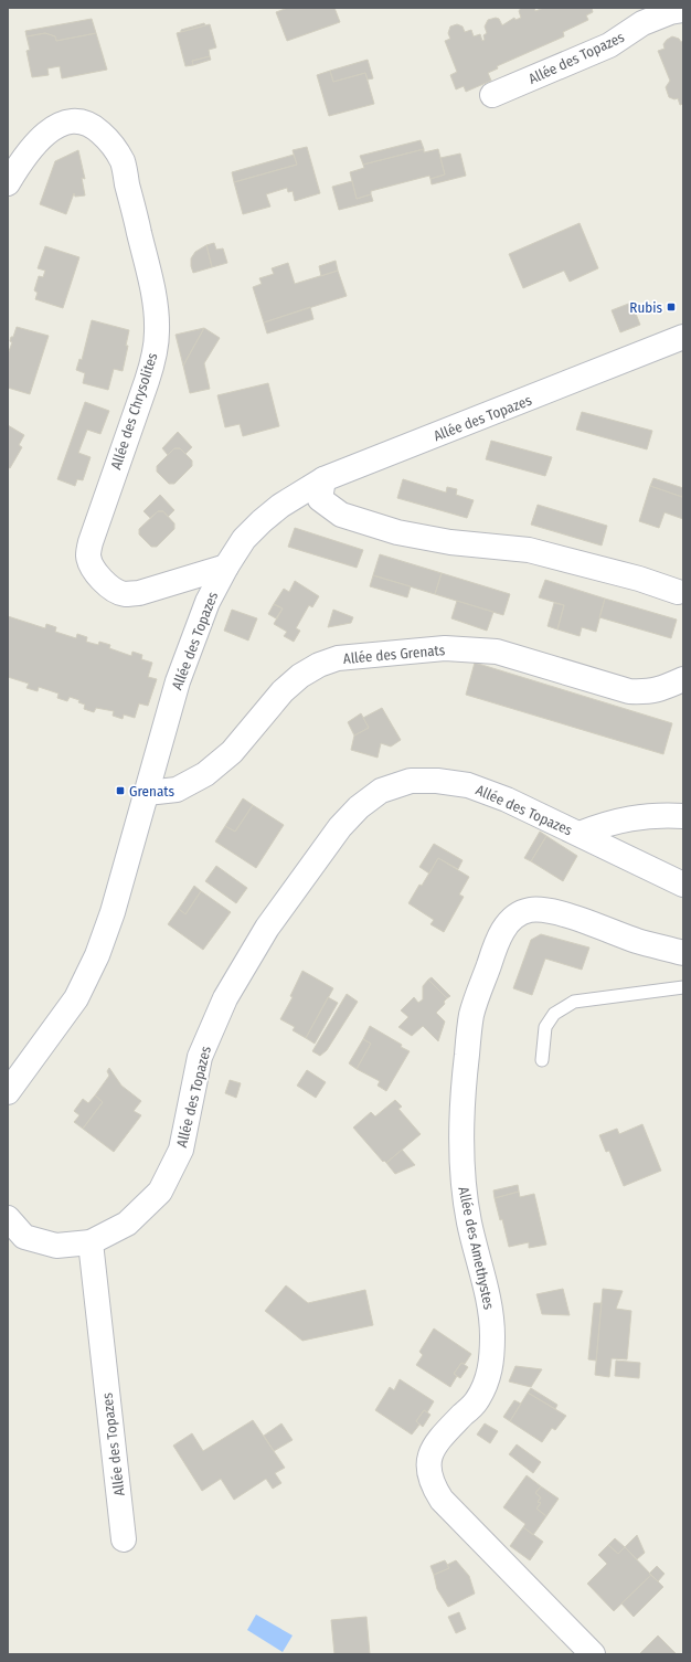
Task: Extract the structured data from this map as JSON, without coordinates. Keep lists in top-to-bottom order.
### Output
{
  "streets": {
    "street": [
      "Allée des Topazes",
      "Allée des Chrysolites",
      "Allée des Grenats",
      "Allée des Amethystes"
    ]
  },
  "crossings": [
    ["Allée des Topazes", "Allée des Chrysolites"],
    ["Allée des Topazes", "Allée des Grenats"]
  ],
  "places": {
    "transit": ["Rubis", "Grenats"]
  }
}
